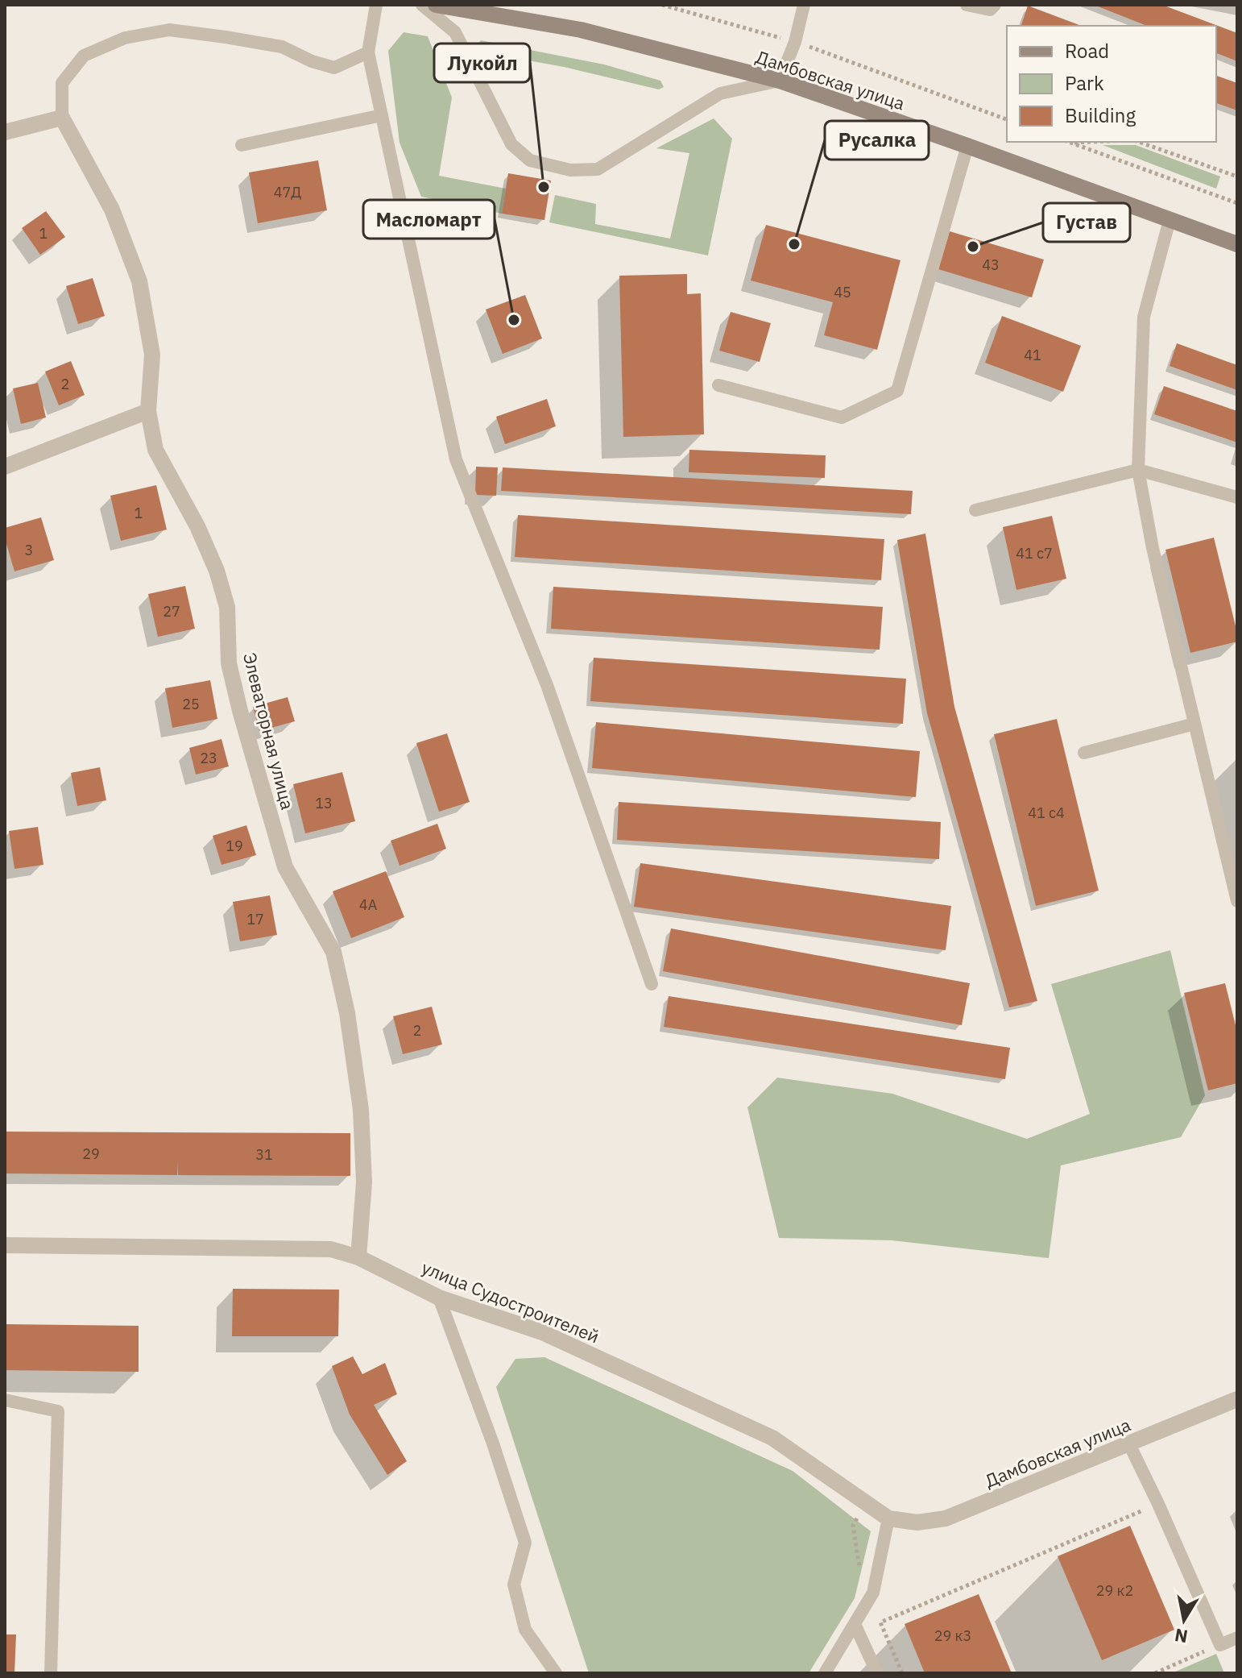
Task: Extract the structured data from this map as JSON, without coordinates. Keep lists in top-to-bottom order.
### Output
{
  "streets": {
    "main road": ["Дамбовская улица"],
    "street": ["Элеваторная улица", "улица Судостроителей"]
  },
  "crossings": [
    ["Дамбовская улица", "улица Судостроителей"],
    ["Элеваторная улица", "улица Судостроителей"]
  ],
  "places": [
    "Лукойл",
    "Русалка",
    "Густав",
    "Масломарт"
  ],
  "house_numbers": [
    "47Д",
    "1",
    "43",
    "45",
    "41",
    "2",
    "1",
    "3",
    "41 с7",
    "27",
    "25",
    "23",
    "13",
    "41 с4",
    "19",
    "4А",
    "17",
    "2",
    "29",
    "31",
    "29 к2",
    "29 к3"
  ],
  "legend": ["Road", "Park", "Building"],
  "north": "bottom"
}
